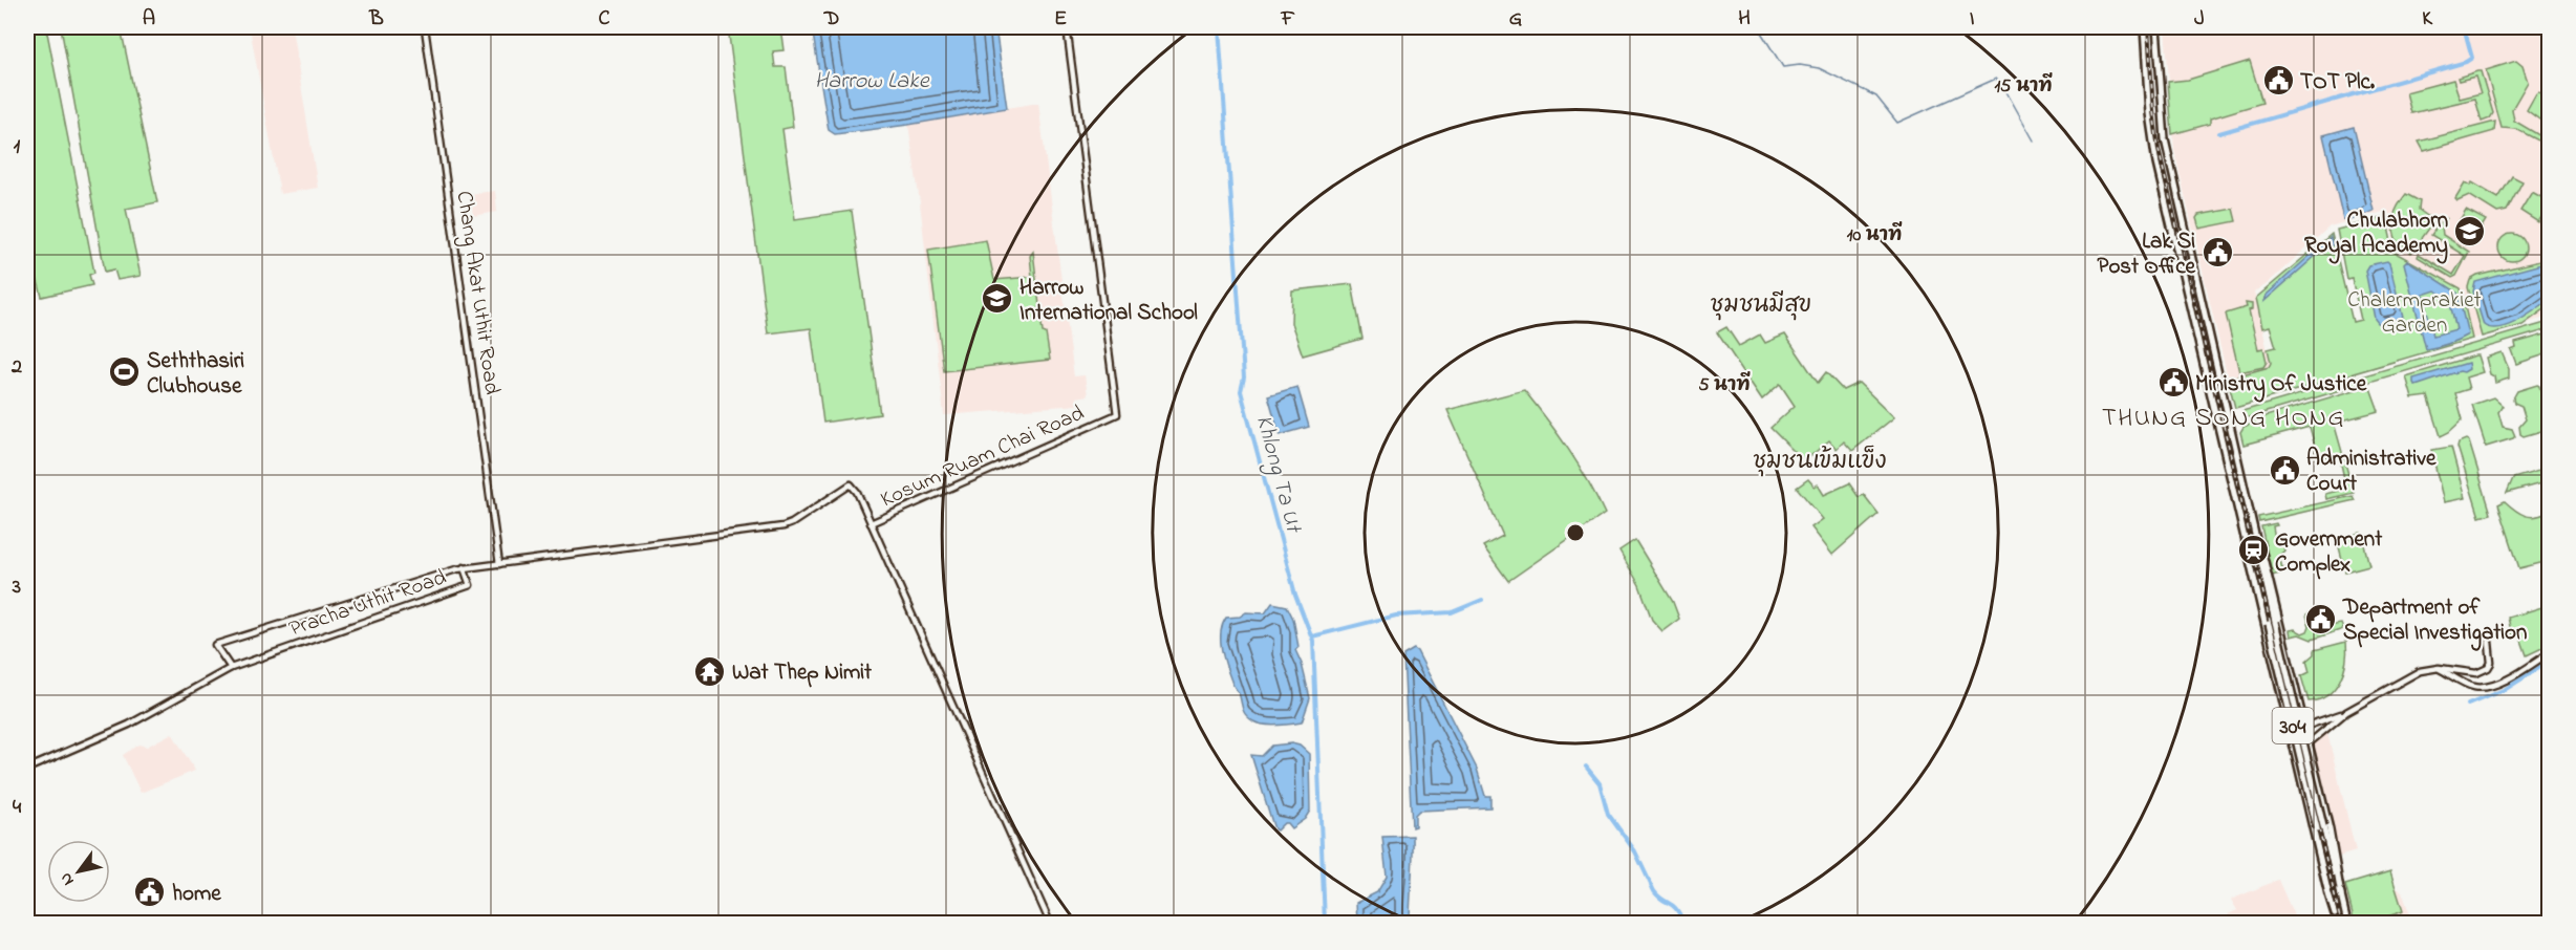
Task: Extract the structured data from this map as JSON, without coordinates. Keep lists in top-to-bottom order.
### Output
{
  "streets": {
    "main road": ["304"],
    "street": ["Chang Akat Uthit Road", "Kosum Ruam Chai Road", "Pracha Uthit Road"]
  },
  "crossings": [
    ["Chang Akat Uthit Road", "Pracha Uthit Road"],
    ["Kosum Ruam Chai Road", "Pracha Uthit Road"]
  ],
  "districts": ["ชุมชนมีสุข", "THUNG SONG HONG", "ชุมชนเข้มแข็ง"],
  "water": ["Harrow Lake", "Khlong Ta Ut"],
  "parks": ["Chalermprakiet Garden"],
  "places": {
    "public building": [
      "TOT Plc.",
      "Lak Si Post Office",
      "Ministry Of Justice",
      "Administrative Court",
      "Department of Special Investigation",
      "home"
    ],
    "school or university": ["Chulabhorn Royal Academy", "Harrow International School"],
    "sports": ["Seththasiri Clubhouse"],
    "station": ["Government Complex"],
    "temple": ["Wat Thep Nimit"]
  },
  "north": "bottom left",
  "grid": {
    "columns": [
      "A",
      "B",
      "C",
      "D",
      "E",
      "F",
      "G",
      "H",
      "I",
      "J",
      "K"
    ],
    "rows": [
      "1",
      "2",
      "3",
      "4"
    ]
  },
  "rings": ["15 นาที", "10 นาที", "5 นาที"]
}
